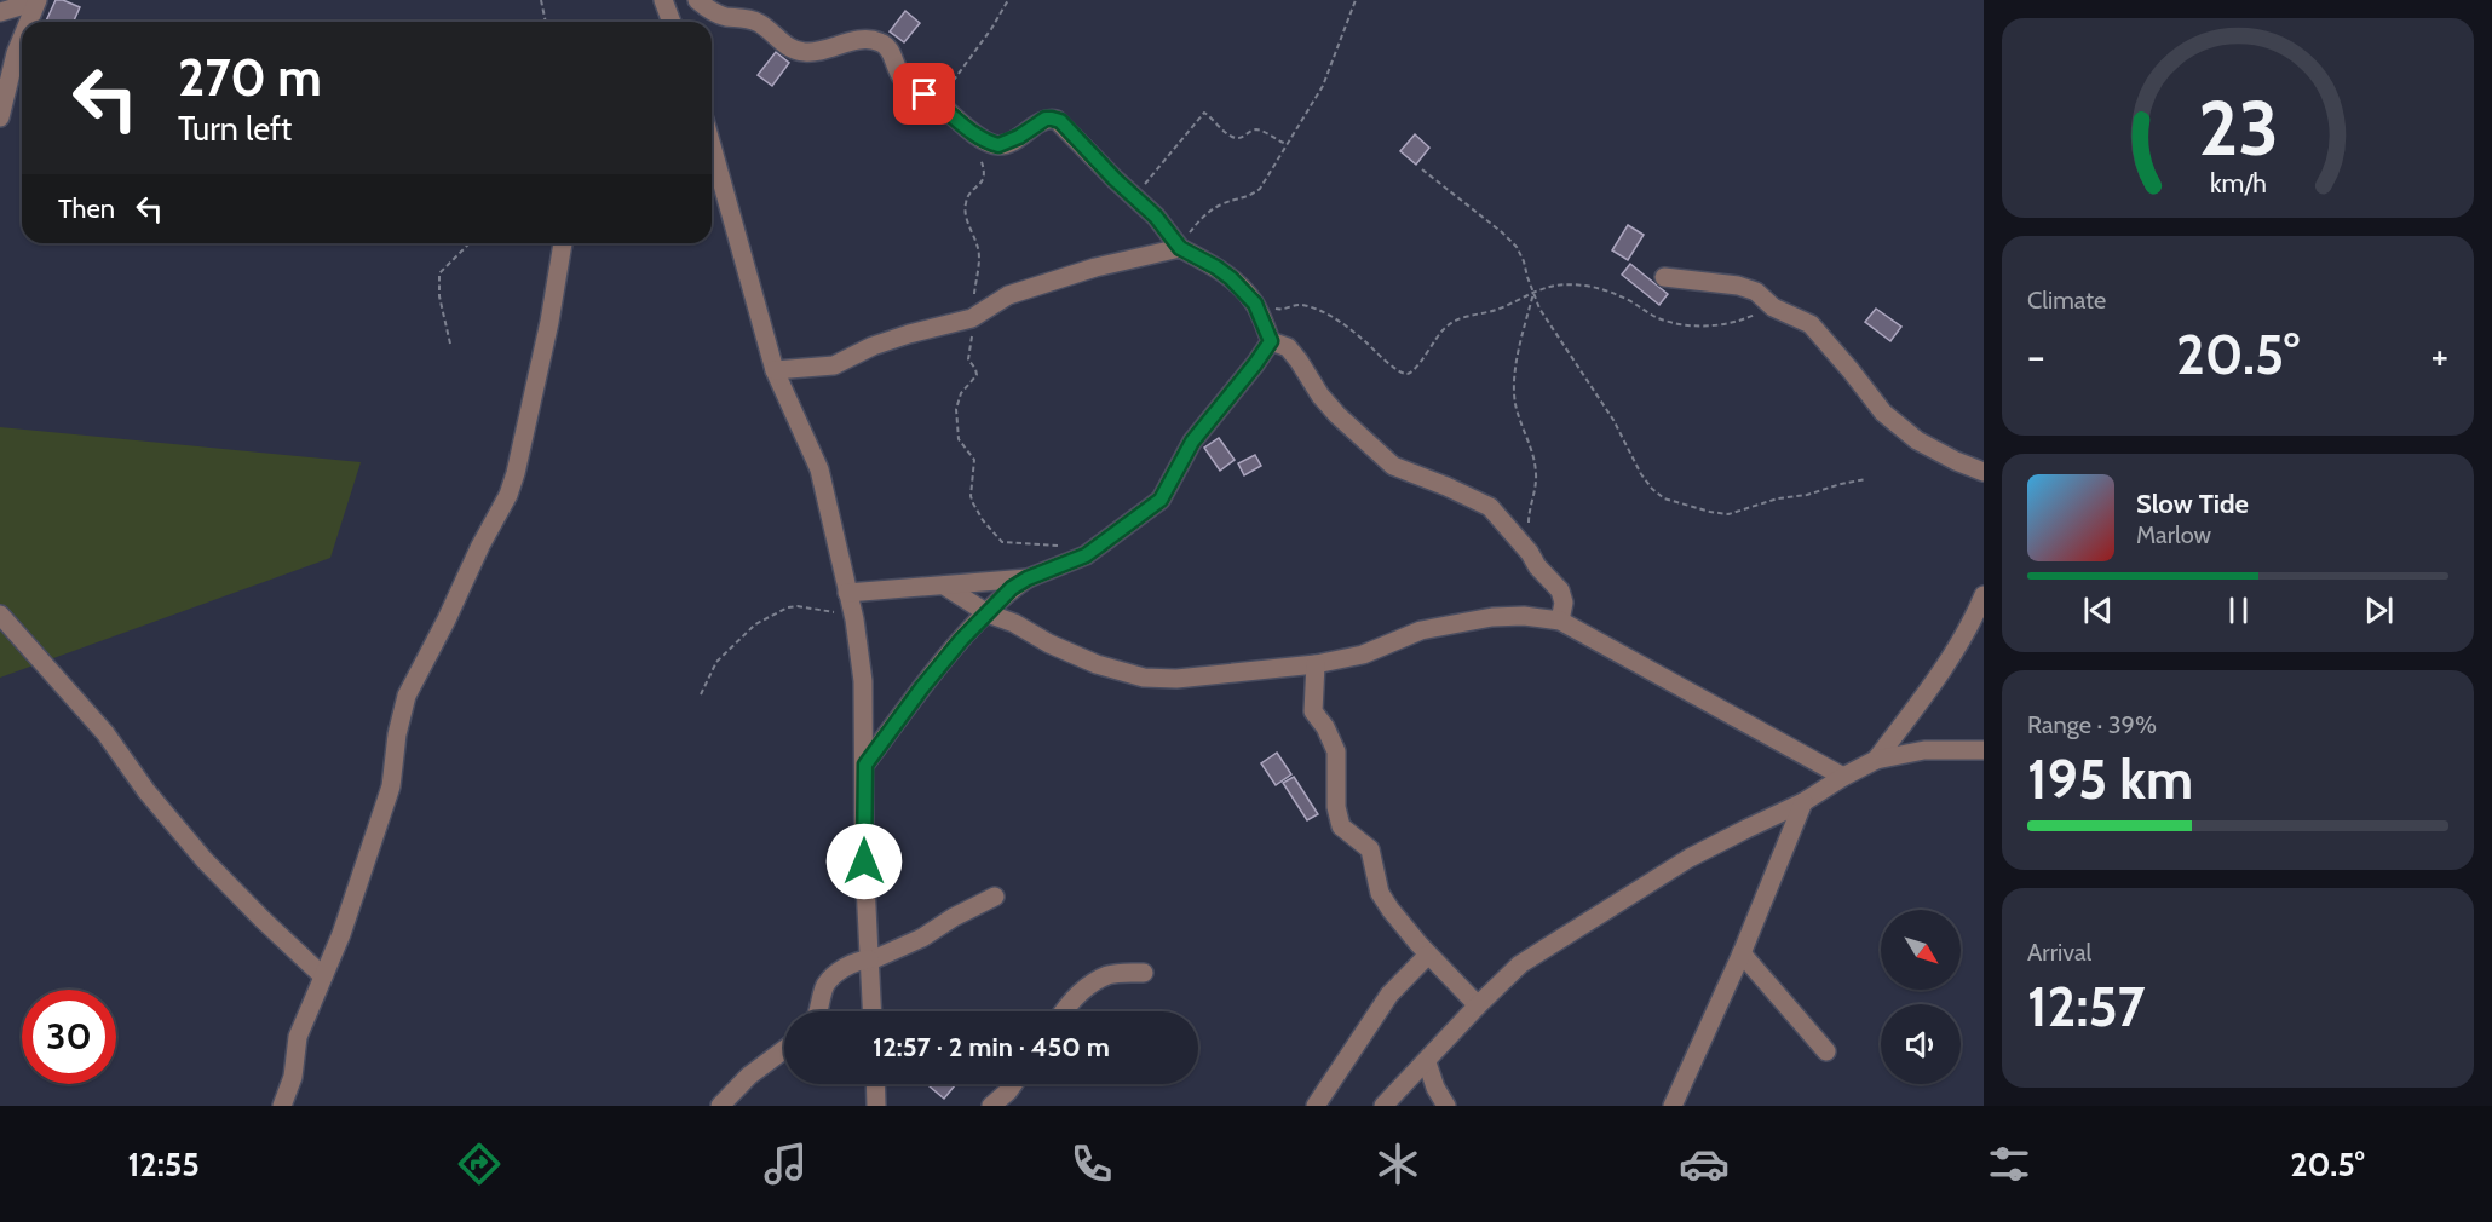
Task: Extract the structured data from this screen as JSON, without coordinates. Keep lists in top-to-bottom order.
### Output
{
  "north": "bottom right",
  "page": {
    "turn": ["270 m", "Turn left"],
    "then": "Then",
    "tile": [
      "Climate",
      ["Range · 39%", "195 km"],
      ["Arrival", "12:57"]
    ],
    "heat": ["−", "20.5°", "+"],
    "song": ["Slow Tide", "Marlow"],
    "limit": "30",
    "trip": "12:57 · 2 min · 450 m",
    "tabs": ["12:55", "20.5°"],
    "gauge": ["23", "km/h"]
  }
}
